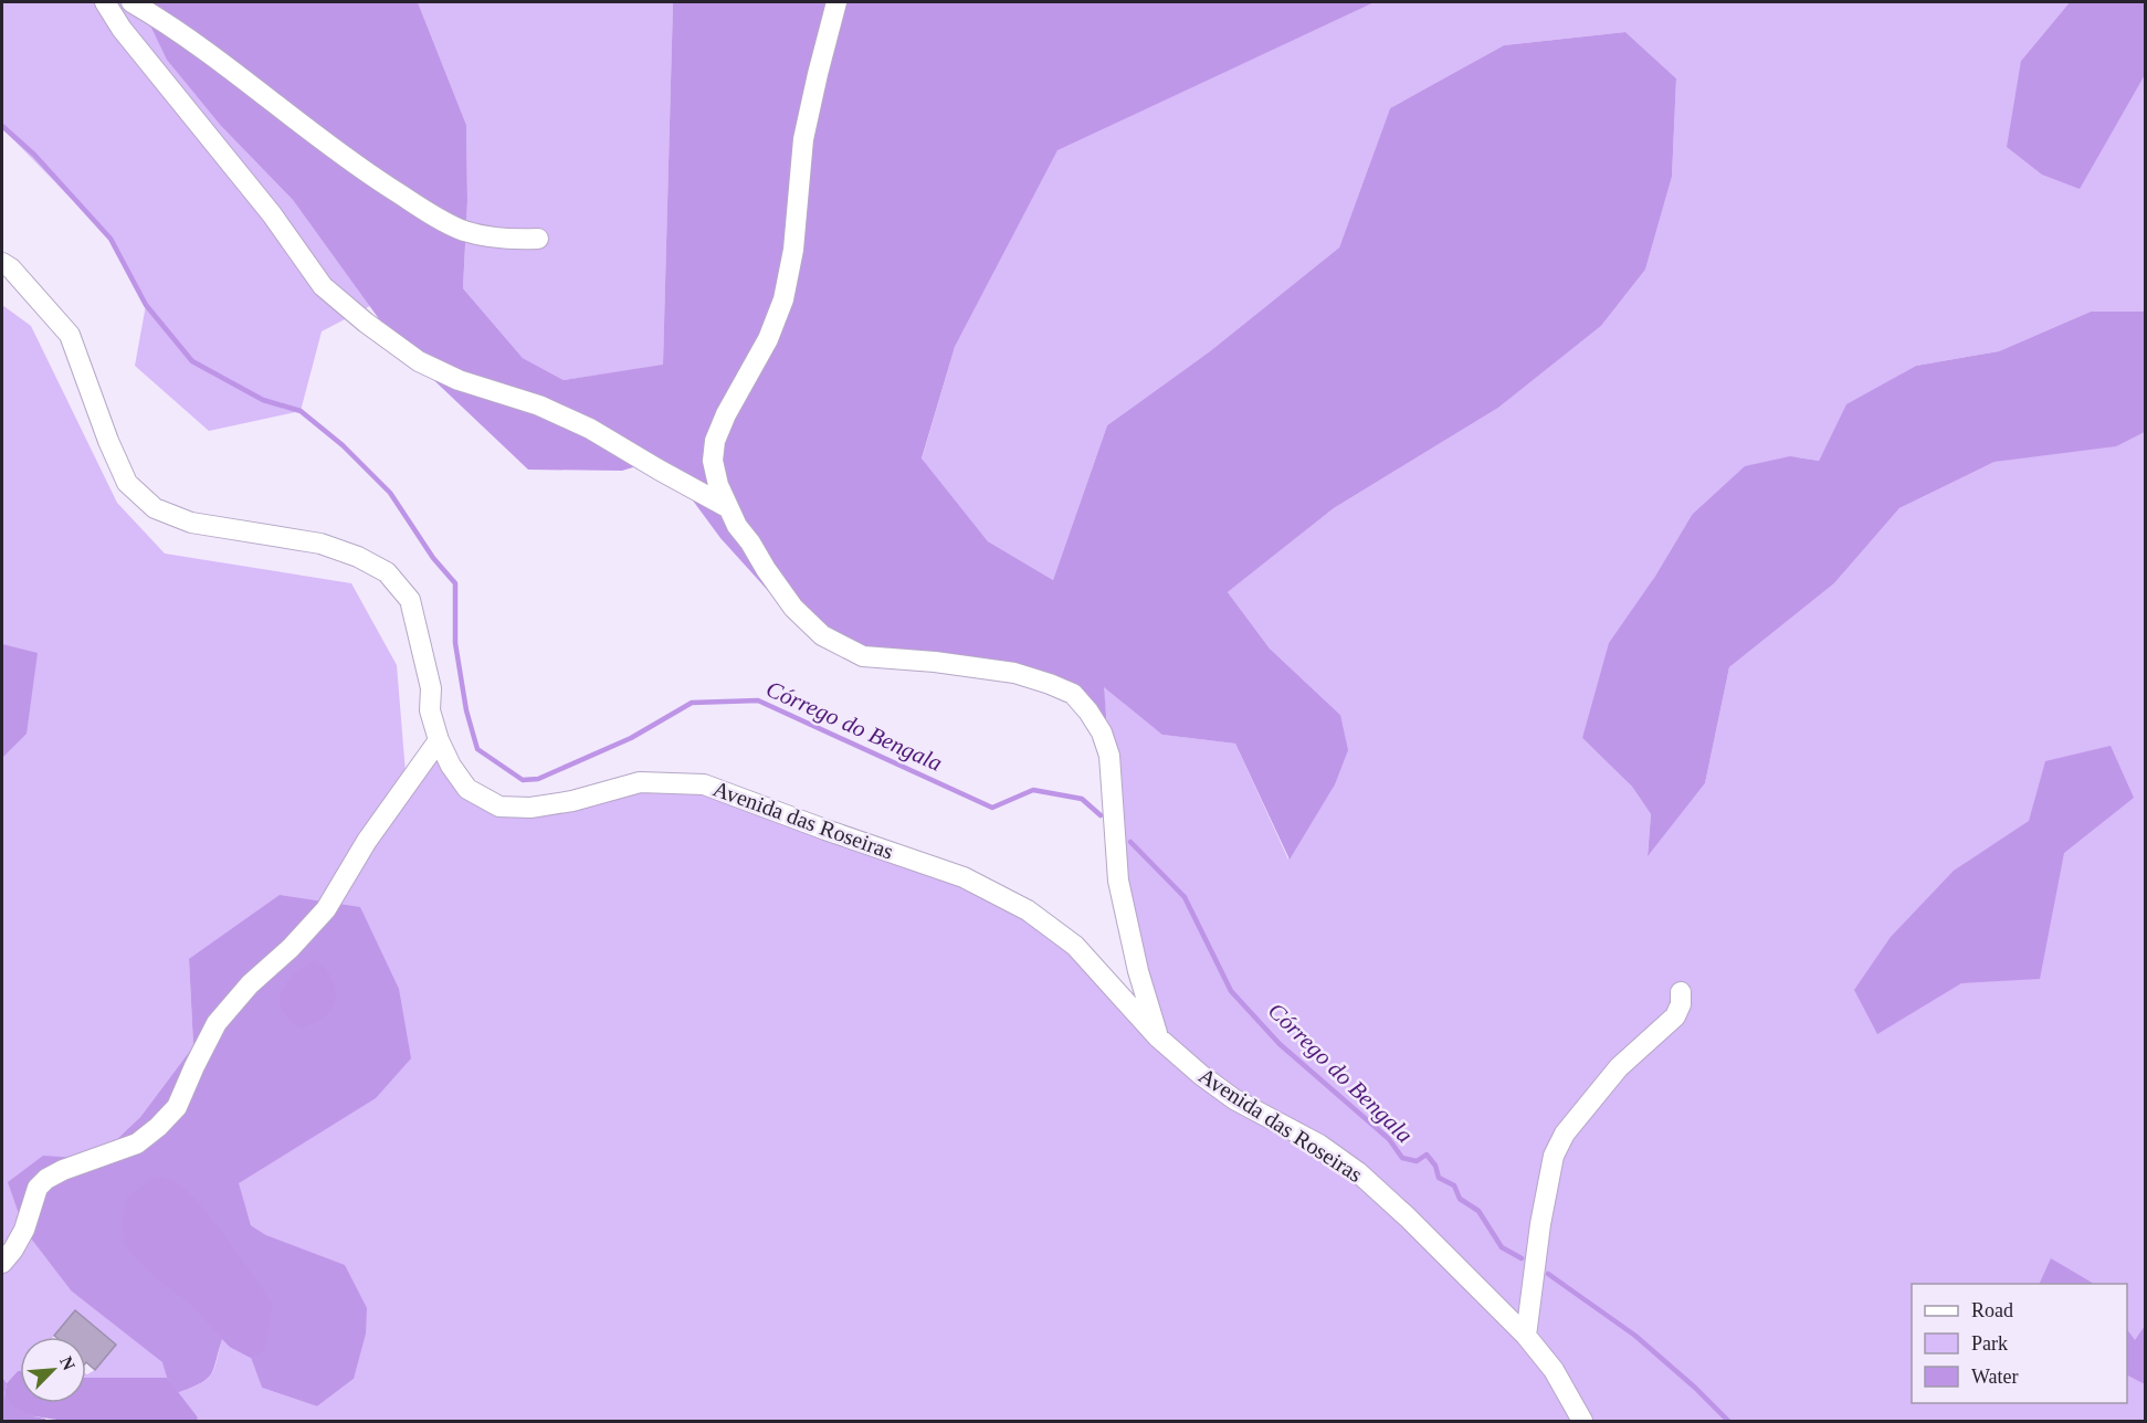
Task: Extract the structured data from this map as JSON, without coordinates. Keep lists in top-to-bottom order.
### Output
{
  "streets": {
    "street": ["Avenida das Roseiras"]
  },
  "water": ["Córrego do Bengala"],
  "legend": ["Road", "Park", "Water"],
  "north": "top right"
}
